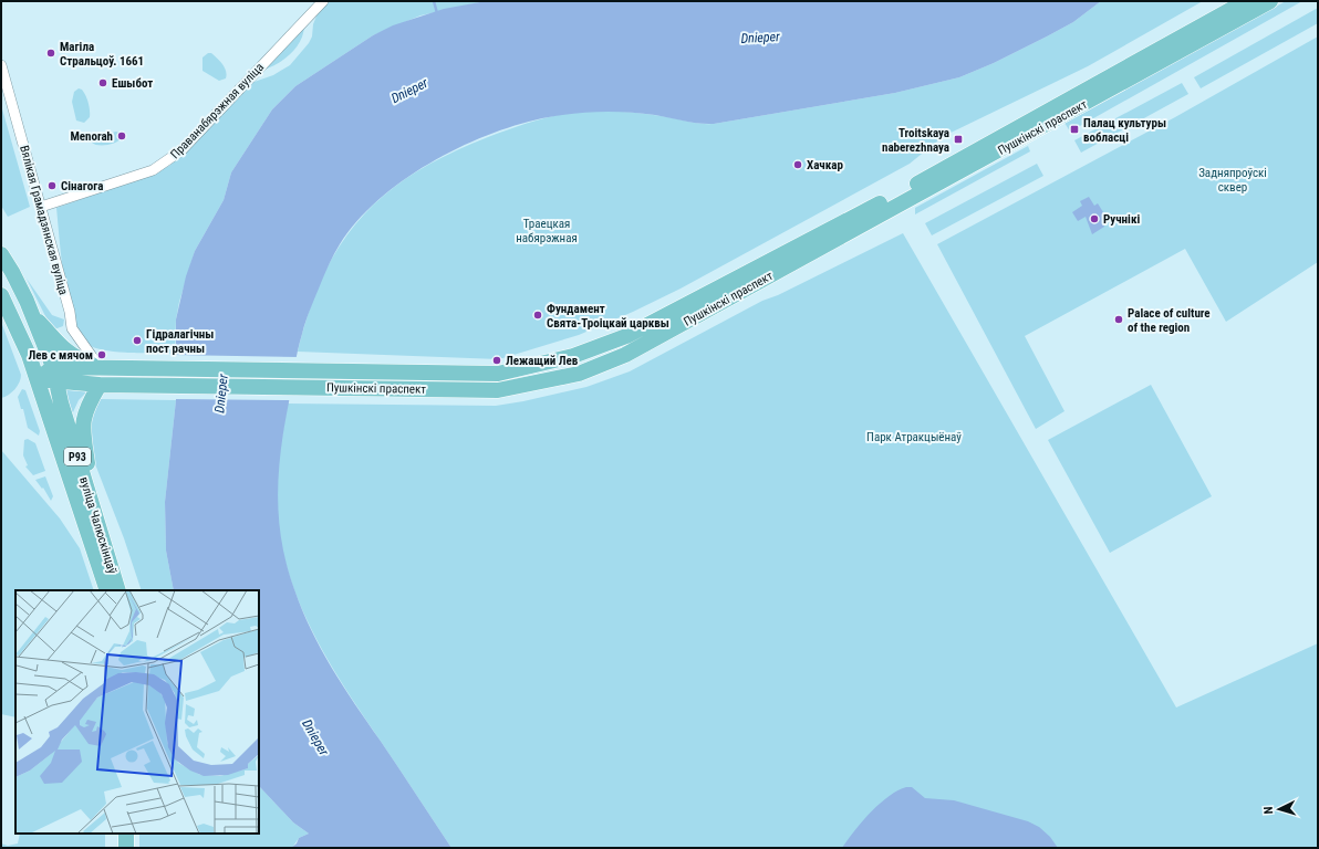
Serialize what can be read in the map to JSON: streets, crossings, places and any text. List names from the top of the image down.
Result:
{
  "streets": {
    "main road": ["Пушкінскі праспект", "Р93", "вуліца Чалюскінцаў"],
    "street": ["Праванабярэжная вуліца", "Вялікая Грамадзянская вуліца"]
  },
  "crossings": [
    ["Праванабярэжная вуліца", "Вялікая Грамадзянская вуліца"],
    ["Пушкінскі праспект", "Вялікая Грамадзянская вуліца"],
    ["Пушкінскі праспект", "Р93"],
    ["Пушкінскі праспект", "вуліца Чалюскінцаў"],
    ["Р93", "вуліца Чалюскінцаў"]
  ],
  "water": ["Dnieper"],
  "parks": ["Задняпроўскі сквер", "Траецкая набярэжная", "Парк Атракцыёнаў"],
  "places": {
    "other": [
      "Магіла Стральцоў. 1661",
      "Ешыбот",
      "Menorah",
      "Хачкар",
      "Сінагога",
      "Ручнікі",
      "Фундамент Свята-Троіцкай царквы",
      "Palace of culture of the region",
      "Гідралагічны пост рачны",
      "Лев с мячом",
      "Лежащий Лев"
    ],
    "transit": ["Палац культуры вобласці", "Troitskaya naberezhnaya"]
  },
  "north": "left"
}
